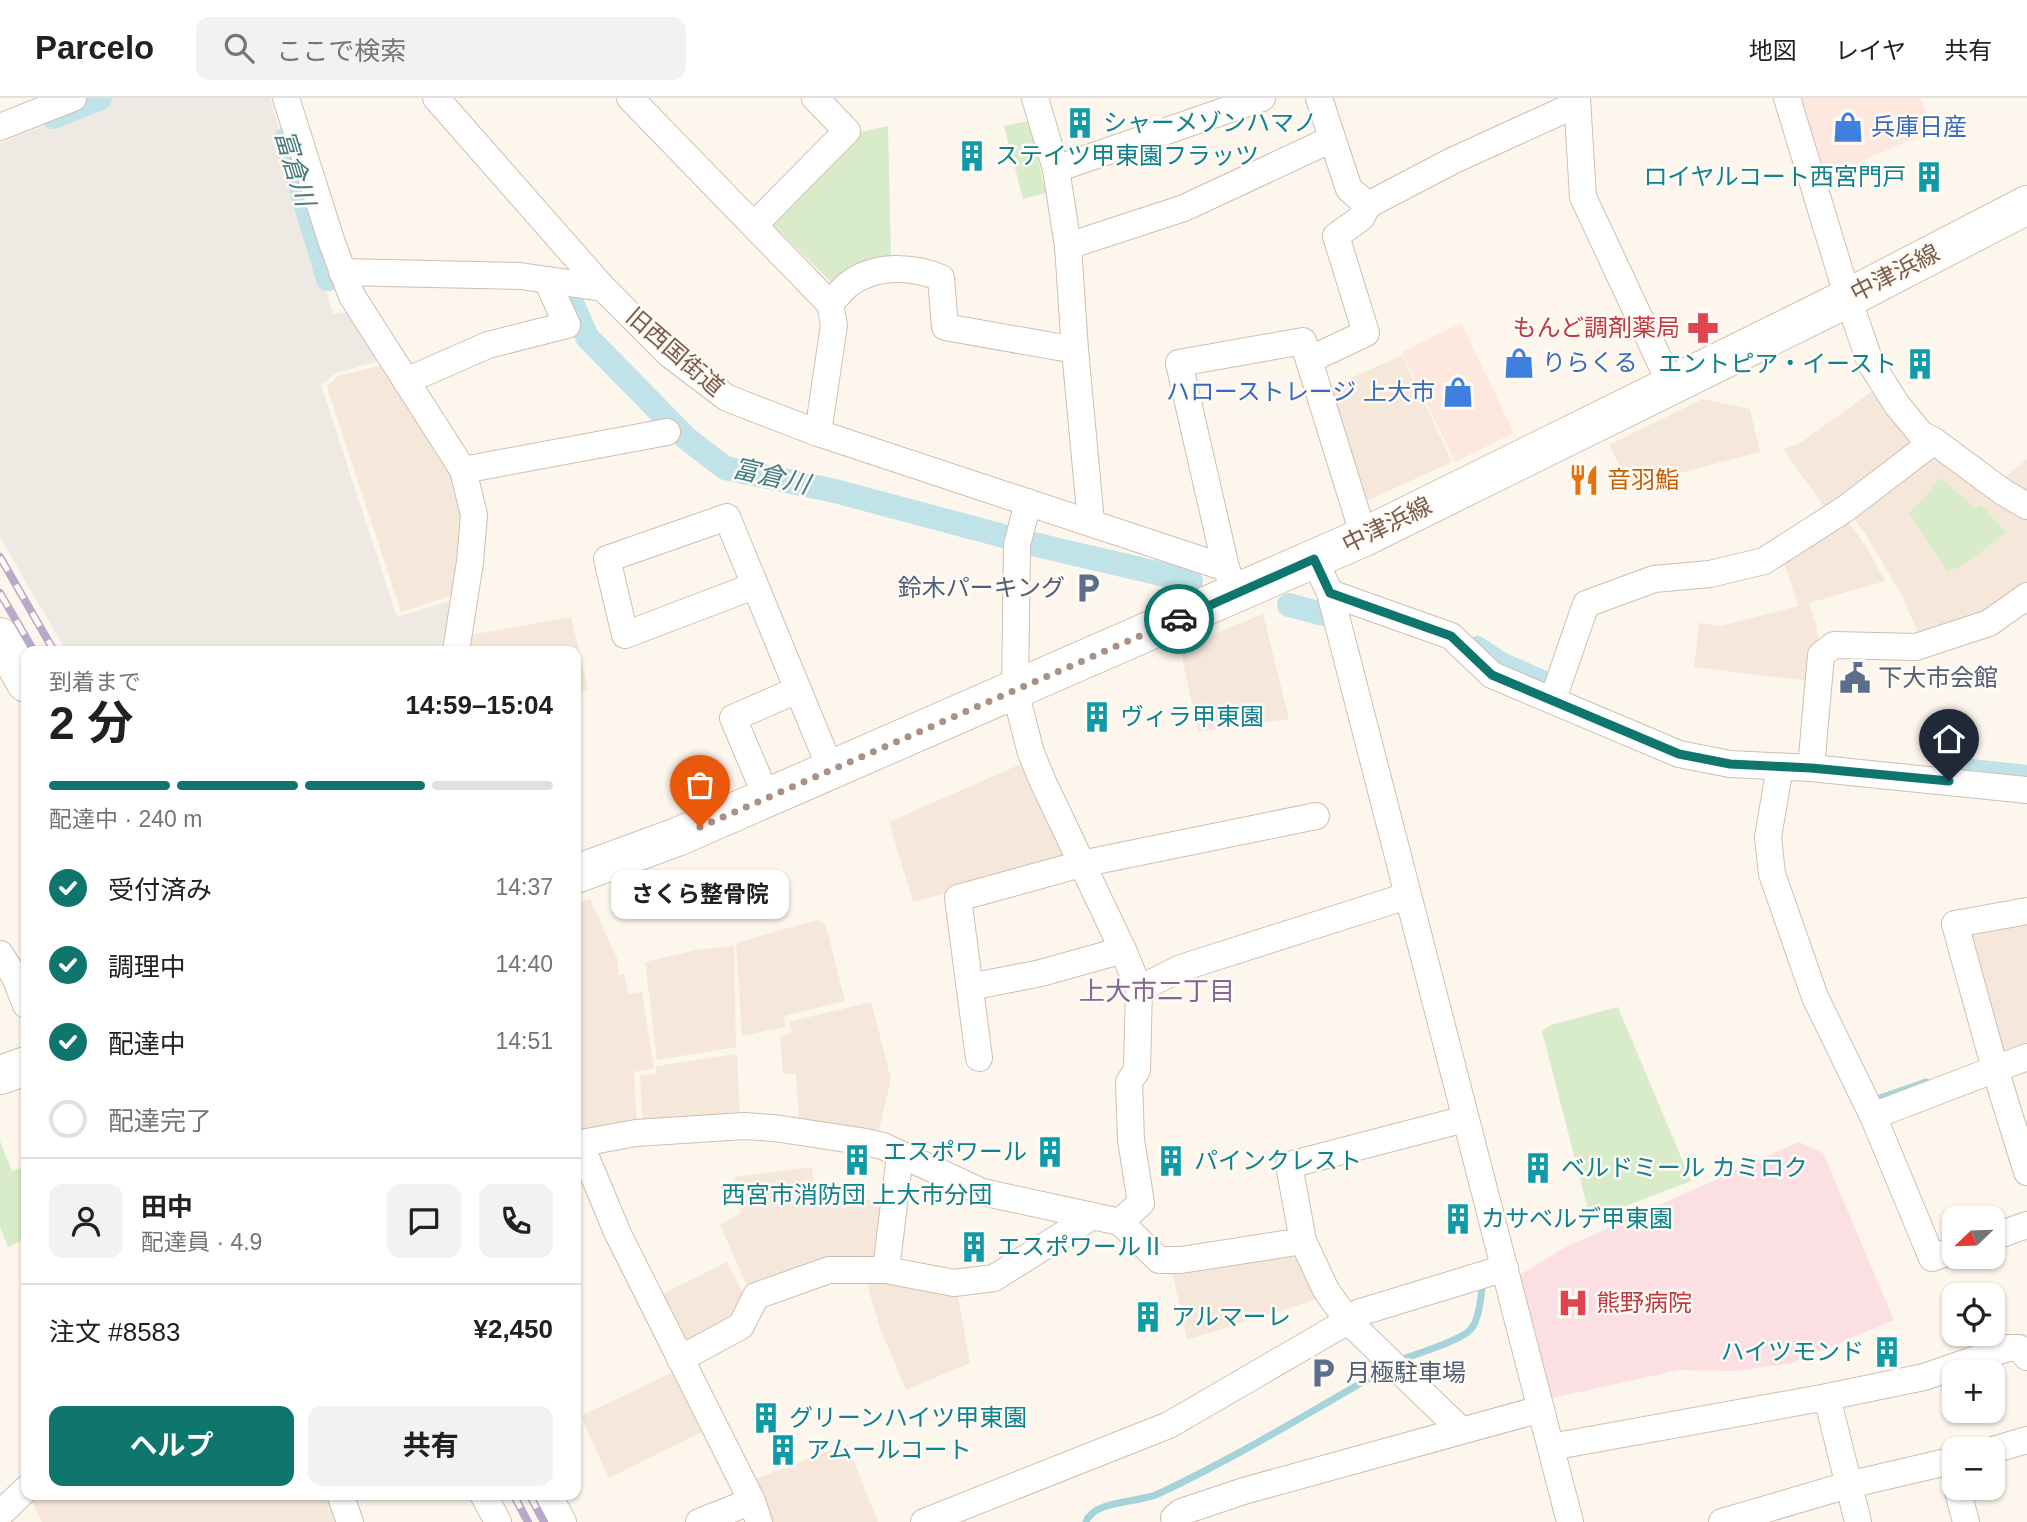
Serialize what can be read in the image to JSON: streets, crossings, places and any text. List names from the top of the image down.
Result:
{
  "streets": {
    "street": ["中津浜線", "旧西国街道"]
  },
  "crossings": [
    ["中津浜線", "旧西国街道"]
  ],
  "districts": ["上大市二丁目"],
  "water": ["富倉川"],
  "places": {
    "building": [
      "シャーメゾンハマノ",
      "ステイツ甲東園フラッツ",
      "ロイヤルコート西宮門戸",
      "エントピア・イースト",
      "ヴィラ甲東園",
      "エスポワール",
      "西宮市消防団 上大市分団",
      "パインクレスト",
      "ベルドミール カミロク",
      "カサベルデ甲東園",
      "エスポワールⅡ",
      "アルマーレ",
      "ハイツモンド",
      "グリーンハイツ甲東園",
      "アムールコート"
    ],
    "shop": ["兵庫日産", "りらくる", "ハローストレージ 上大市"],
    "pharmacy": ["もんど調剤薬局"],
    "restaurant": ["音羽鮨"],
    "parking": ["鈴木パーキング", "月極駐車場"],
    "public building": ["下大市会館"],
    "other": ["さくら整骨院"],
    "hospital": ["熊野病院"]
  },
  "north": "bottom left",
  "page": {
    "header": "Parcelo",
    "search": "ここで検索",
    "nav": ["地図", "レイヤ", "共有"],
    "heading": ["2 分", "到着まで", "14:59–15:04"],
    "panel": [
      "田中",
      "配達員 · 4.9",
      "注文 #8583",
      "¥2,450"
    ],
    "bar": "配達中 · 240 m",
    "list": [
      ["受付済み", "14:37"],
      ["調理中", "14:40"],
      ["配達中", "14:51"],
      "配達完了"
    ],
    "bubble": "さくら整骨院",
    "map_buttons": ["+", "−"],
    "buttons": ["ヘルプ", "共有"]
  }
}
